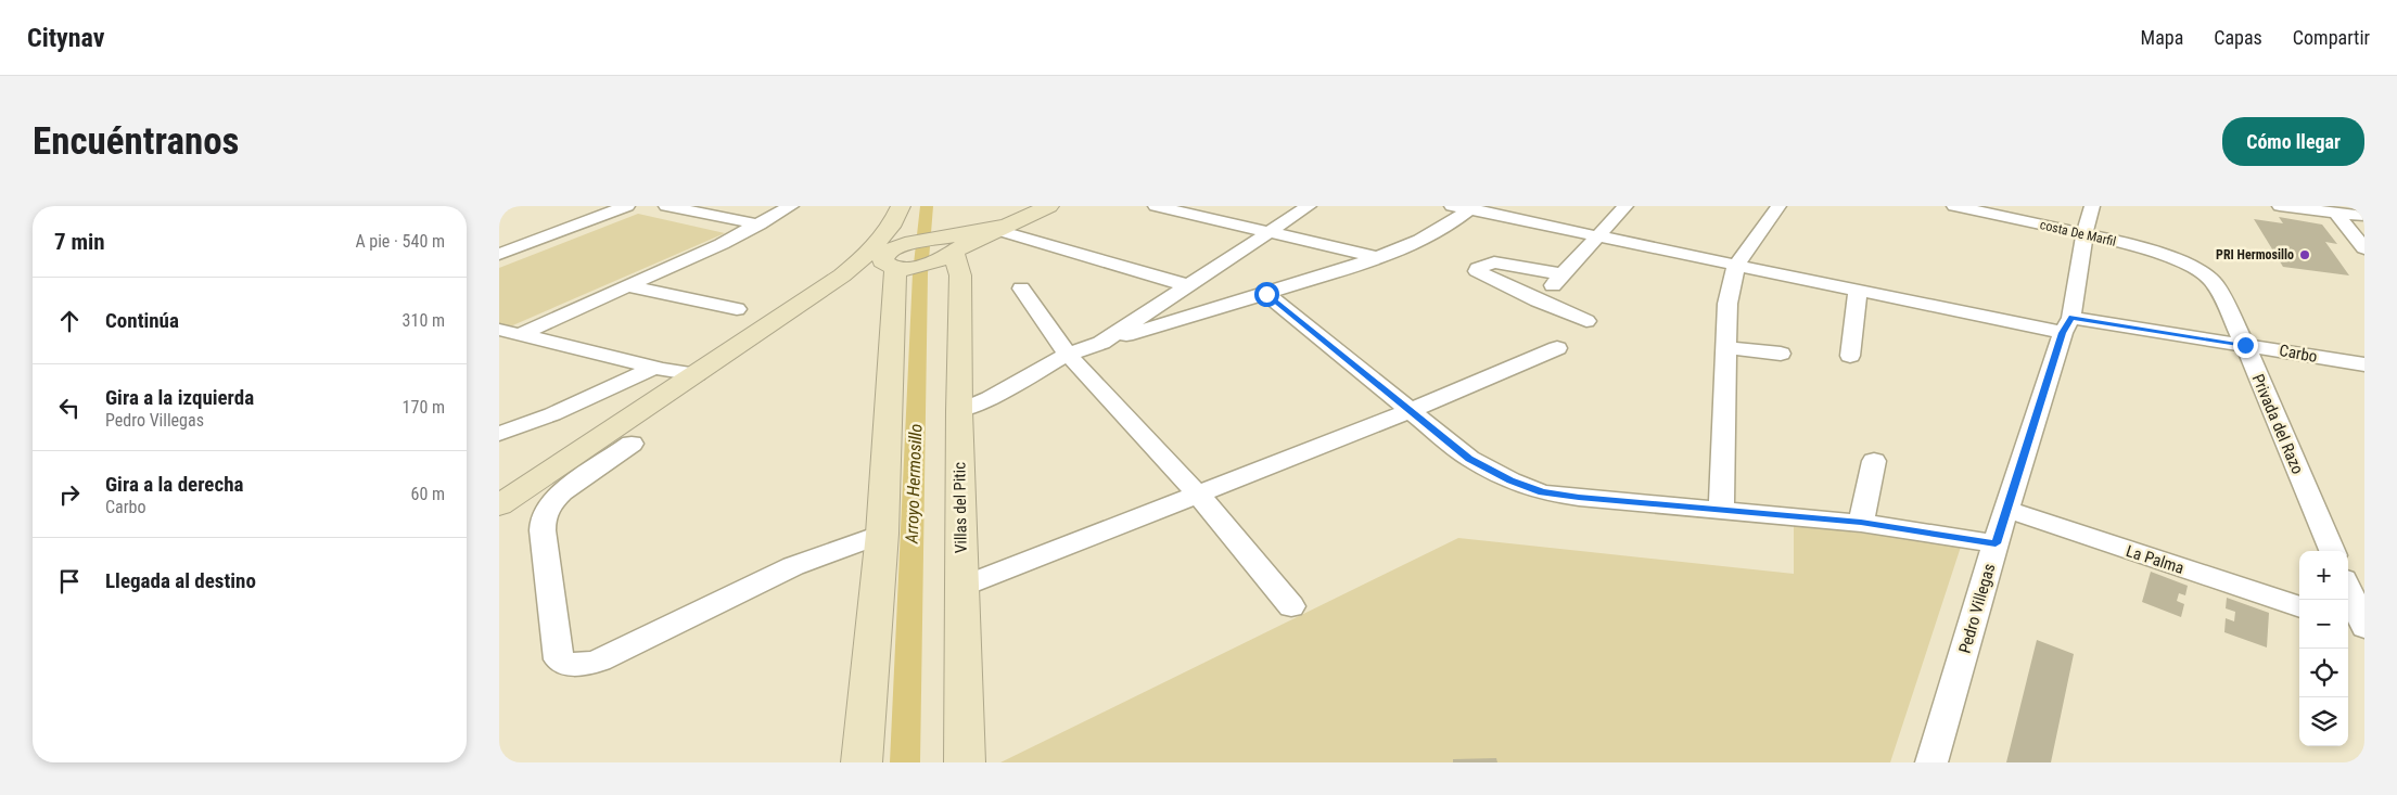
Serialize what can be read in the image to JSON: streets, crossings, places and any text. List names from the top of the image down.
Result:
{
  "streets": {
    "street": [
      "costa De Marfil",
      "Carbo",
      "Privada del Razo",
      "Villas del Pitic",
      "La Palma",
      "Pedro Villegas"
    ]
  },
  "crossings": [
    ["costa De Marfil", "Privada del Razo"],
    ["costa De Marfil", "Pedro Villegas"],
    ["Carbo", "Privada del Razo"],
    ["Carbo", "Pedro Villegas"],
    ["La Palma", "Pedro Villegas"]
  ],
  "water": ["Arroyo Hermosillo"],
  "places": ["PRI Hermosillo"],
  "page": {
    "header": "Citynav",
    "nav": ["Mapa", "Capas", "Compartir"],
    "buttons": "Cómo llegar",
    "title": "Encuéntranos",
    "heading": ["7 min", "A pie · 540 m"],
    "list": [
      ["Continúa", "310 m"],
      ["Gira a la izquierda", "Pedro Villegas", "170 m"],
      ["Gira a la derecha", "Carbo", "60 m"],
      "Llegada al destino"
    ],
    "map_buttons": ["+", "−"]
  }
}
